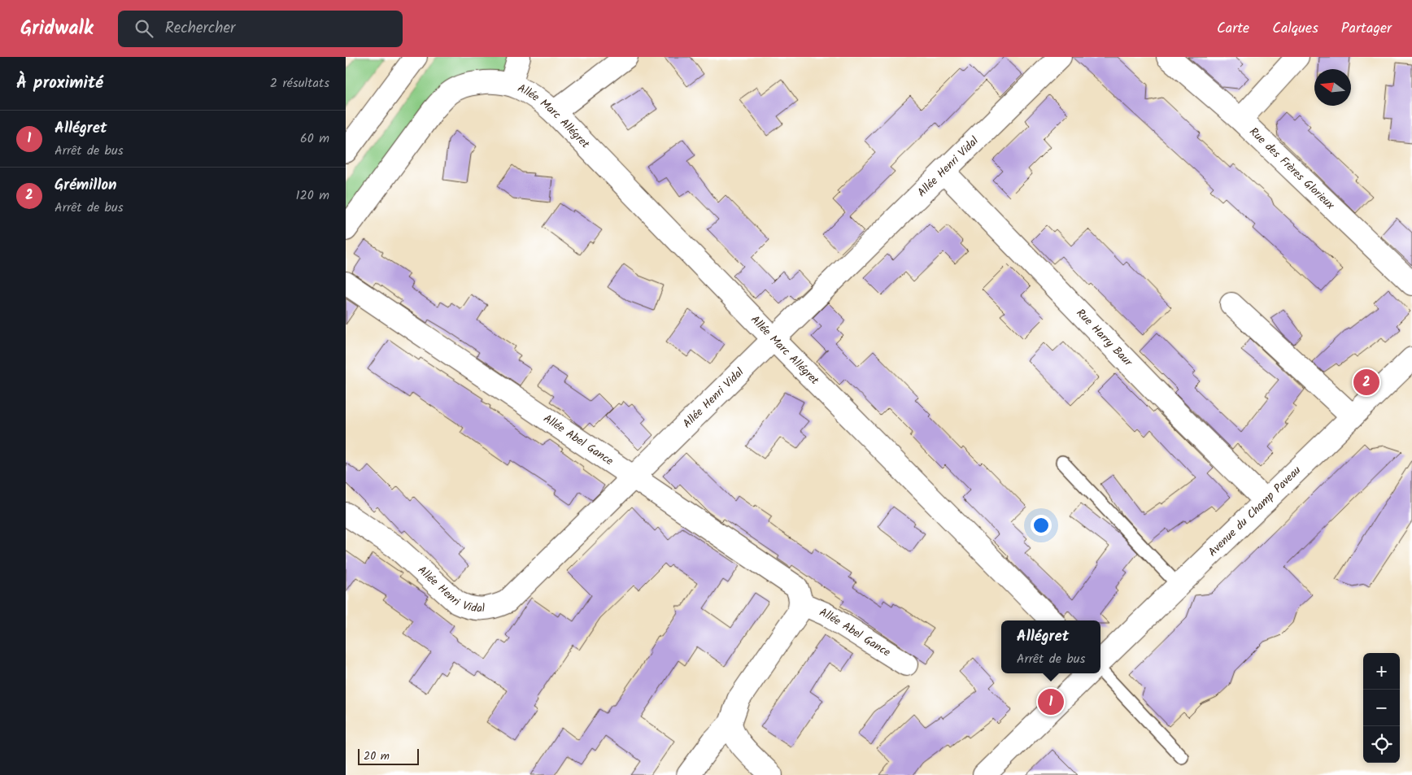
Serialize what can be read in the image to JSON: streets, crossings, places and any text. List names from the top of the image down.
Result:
{
  "streets": {
    "street": [
      "Allée Marc Allégret",
      "Allée Henri Vidal",
      "Rue des Frères Glorieux",
      "Rue Harry Baur",
      "Allée Abel Gance",
      "Avenue du Champ Paveau"
    ]
  },
  "crossings": [
    ["Allée Marc Allégret", "Allée Henri Vidal"],
    ["Allée Henri Vidal", "Rue Harry Baur"],
    ["Allée Henri Vidal", "Allée Abel Gance"],
    ["Rue Harry Baur", "Avenue du Champ Paveau"]
  ],
  "scale_bar": "20 m",
  "north": "left",
  "page": {
    "header": "Gridwalk",
    "search": "Rechercher",
    "nav": ["Carte", "Calques", "Partager"],
    "heading": ["À proximité", "2 résultats"],
    "list": [
      {
        "mark": "1",
        "name": "Allégret",
        "note": "Arrêt de bus",
        "value": "60 m"
      },
      {
        "mark": "2",
        "name": "Grémillon",
        "note": "Arrêt de bus",
        "value": "120 m"
      }
    ],
    "pins": ["2", "1"],
    "popup": ["Allégret", "Arrêt de bus"],
    "map_buttons": ["+", "−"],
    "scale": "20 m"
  }
}
